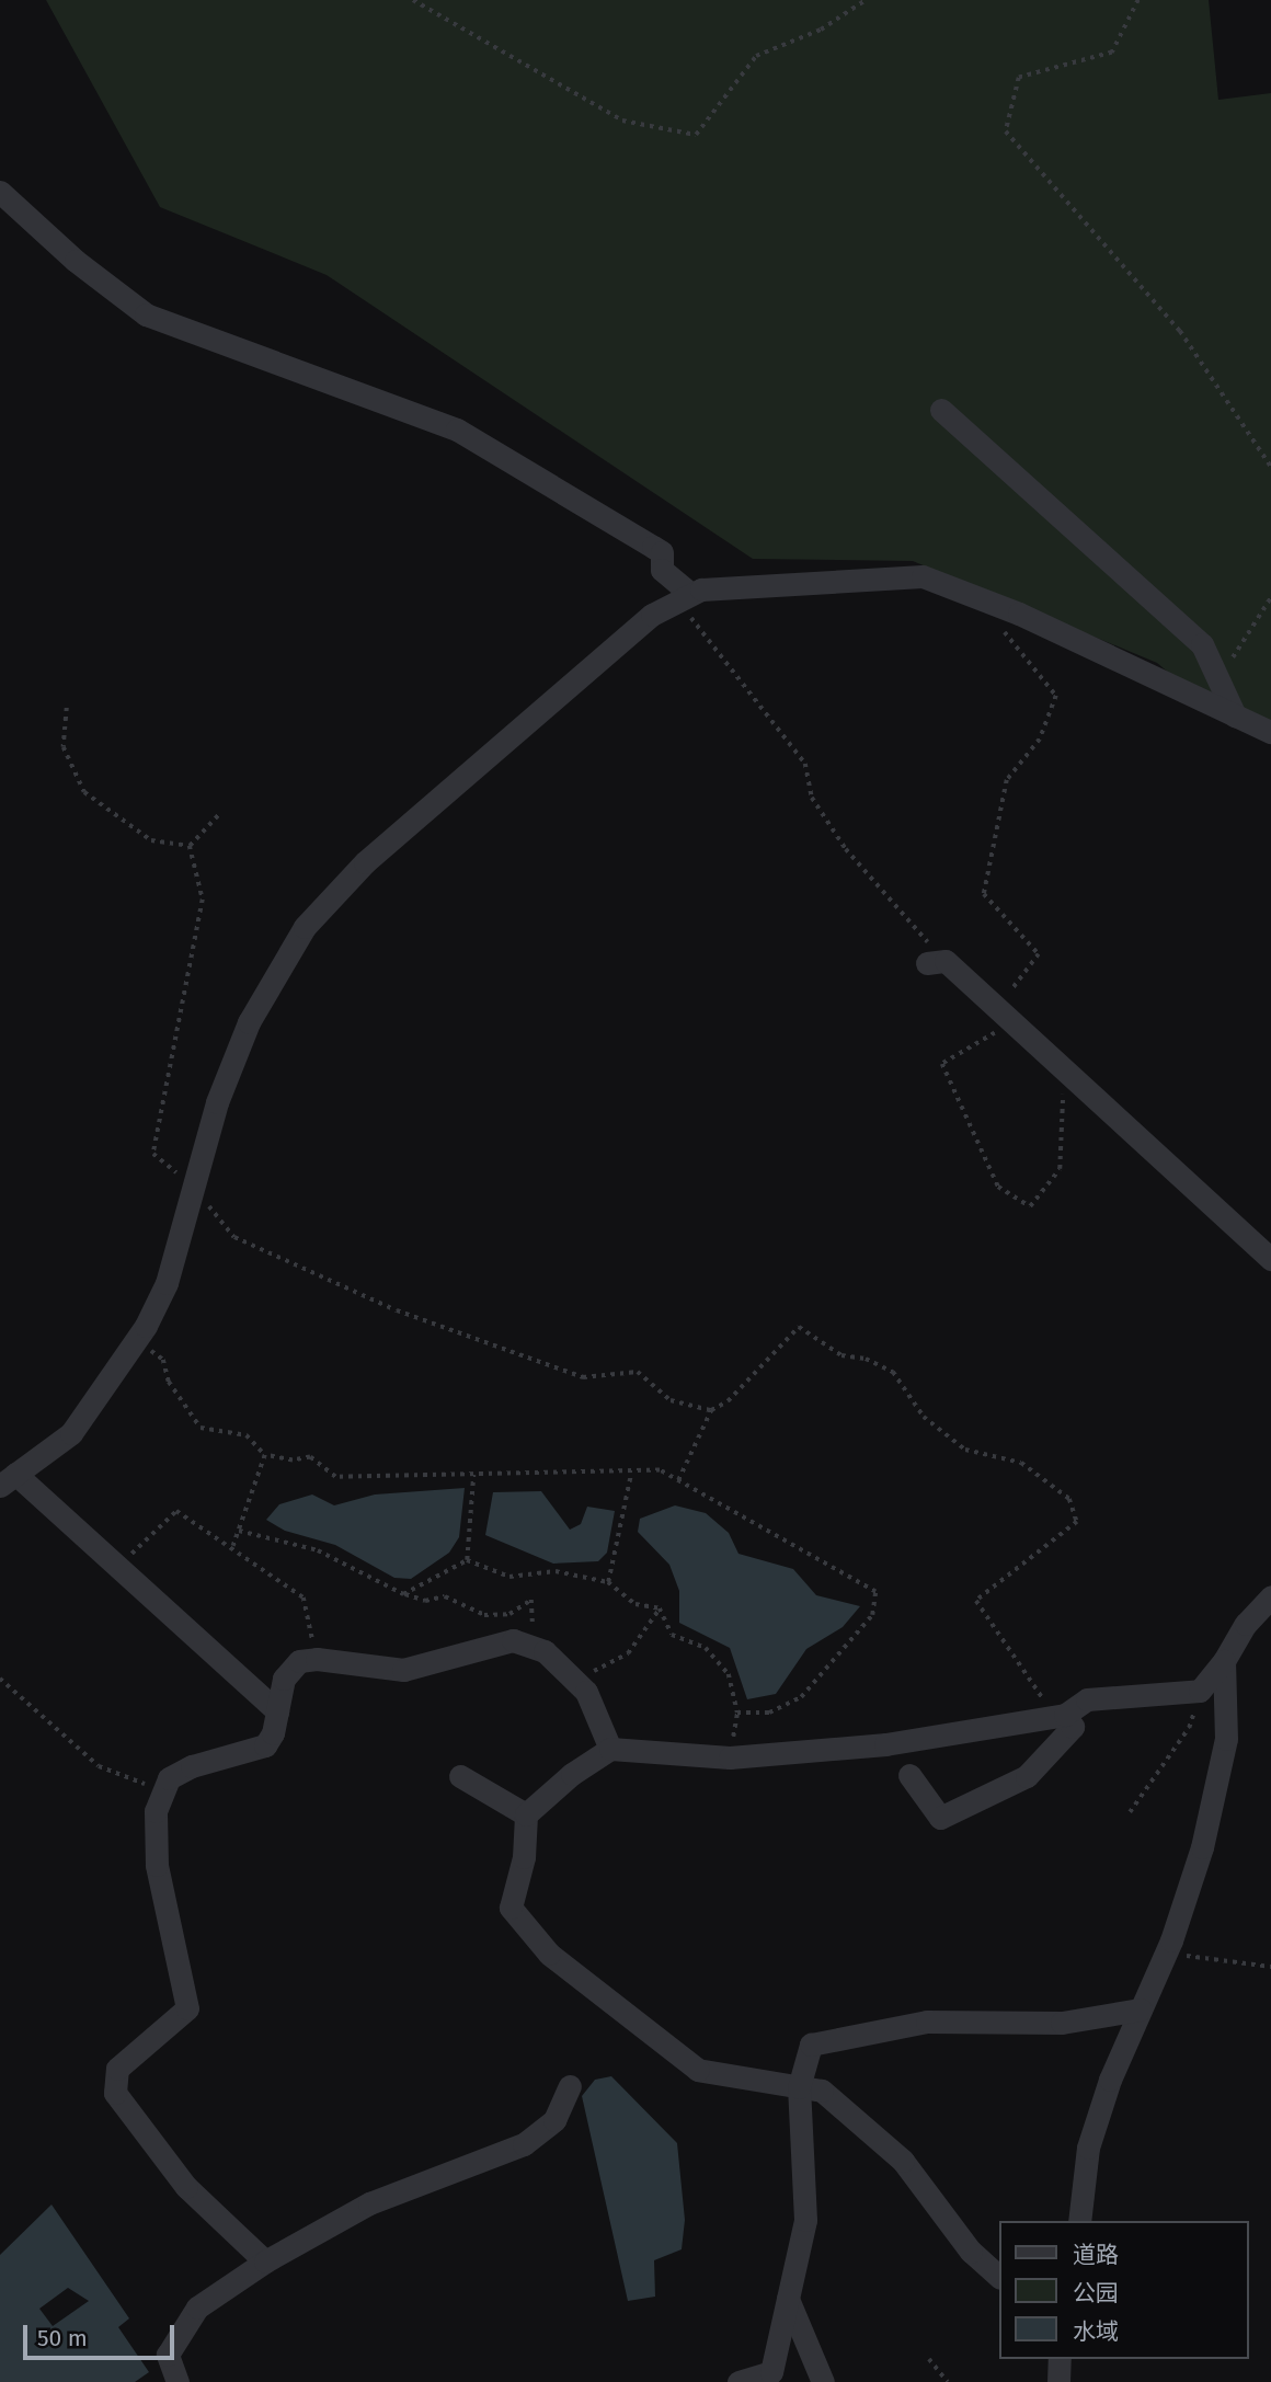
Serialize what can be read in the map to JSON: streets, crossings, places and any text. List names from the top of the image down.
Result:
{
  "legend": ["道路", "公园", "水域"],
  "scale_bar": "50 m"
}
